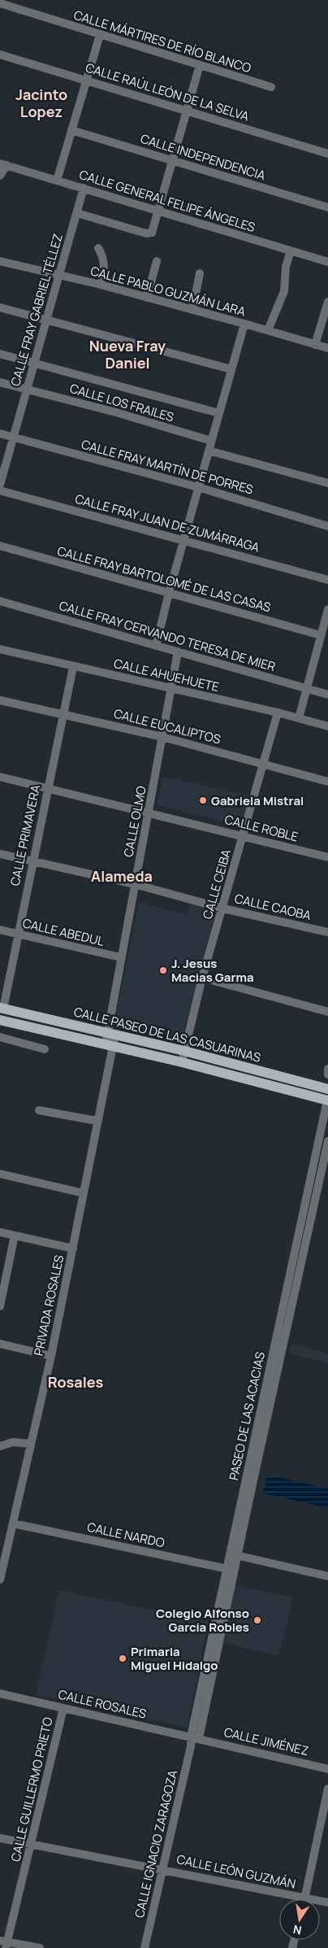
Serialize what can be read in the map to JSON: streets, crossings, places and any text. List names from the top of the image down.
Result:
{
  "streets": {
    "main road": ["CALLE PASEO DE LAS CASUARINAS"],
    "street": [
      "CALLE MÁRTIRES DE RÍO BLANCO",
      "CALLE RAÚL LEÓN DE LA SELVA",
      "CALLE INDEPENDENCIA",
      "CALLE GENERAL FELIPE ÁNGELES",
      "CALLE PABLO GUZMÁN LARA",
      "CALLE FRAY GABRIEL TÉLLEZ",
      "CALLE LOS FRAILES",
      "CALLE FRAY MARTÍN DE PORRES",
      "CALLE FRAY JUAN DE ZUMÁRRAGA",
      "CALLE FRAY BARTOLOMÉ DE LAS CASAS",
      "CALLE FRAY CERVANDO TERESA DE MIER",
      "CALLE AHUEHUETE",
      "CALLE EUCALIPTOS",
      "CALLE OLMO",
      "CALLE ROBLE",
      "CALLE PRIMAVERA",
      "CALLE CEIBA",
      "CALLE CAOBA",
      "CALLE ABEDUL",
      "PRIVADA ROSALES",
      "PASEO DE LAS ACACIAS",
      "CALLE NARDO",
      "CALLE ROSALES",
      "CALLE JIMÉNEZ",
      "CALLE GUILLERMO PRIETO",
      "CALLE IGNACIO ZARAGOZA",
      "CALLE LEÓN GUZMÁN"
    ]
  },
  "crossings": [
    ["CALLE GENERAL FELIPE ÁNGELES", "CALLE FRAY GABRIEL TÉLLEZ"],
    ["CALLE PABLO GUZMÁN LARA", "CALLE FRAY GABRIEL TÉLLEZ"],
    ["CALLE FRAY GABRIEL TÉLLEZ", "CALLE LOS FRAILES"],
    ["CALLE FRAY GABRIEL TÉLLEZ", "CALLE FRAY MARTÍN DE PORRES"],
    ["CALLE FRAY CERVANDO TERESA DE MIER", "CALLE OLMO"],
    ["CALLE AHUEHUETE", "CALLE OLMO"],
    ["CALLE AHUEHUETE", "CALLE PRIMAVERA"],
    ["CALLE AHUEHUETE", "CALLE CEIBA"],
    ["CALLE EUCALIPTOS", "CALLE OLMO"],
    ["CALLE EUCALIPTOS", "CALLE PRIMAVERA"],
    ["CALLE EUCALIPTOS", "CALLE CEIBA"],
    ["CALLE OLMO", "CALLE ROBLE"],
    ["CALLE OLMO", "CALLE CAOBA"],
    ["CALLE OLMO", "CALLE ABEDUL"],
    ["CALLE OLMO", "CALLE PASEO DE LAS CASUARINAS"],
    ["CALLE OLMO", "PRIVADA ROSALES"],
    ["CALLE ROBLE", "CALLE PRIMAVERA"],
    ["CALLE ROBLE", "CALLE CEIBA"],
    ["CALLE PRIMAVERA", "CALLE CAOBA"],
    ["CALLE PRIMAVERA", "CALLE ABEDUL"],
    ["CALLE PRIMAVERA", "CALLE PASEO DE LAS CASUARINAS"],
    ["CALLE CEIBA", "CALLE CAOBA"],
    ["CALLE CEIBA", "CALLE PASEO DE LAS CASUARINAS"],
    ["CALLE PASEO DE LAS CASUARINAS", "PRIVADA ROSALES"],
    ["CALLE PASEO DE LAS CASUARINAS", "PASEO DE LAS ACACIAS"],
    ["PRIVADA ROSALES", "CALLE NARDO"],
    ["PASEO DE LAS ACACIAS", "CALLE NARDO"],
    ["PASEO DE LAS ACACIAS", "CALLE ROSALES"],
    ["PASEO DE LAS ACACIAS", "CALLE JIMÉNEZ"],
    ["PASEO DE LAS ACACIAS", "CALLE IGNACIO ZARAGOZA"],
    ["CALLE ROSALES", "CALLE JIMÉNEZ"],
    ["CALLE ROSALES", "CALLE GUILLERMO PRIETO"],
    ["CALLE ROSALES", "CALLE IGNACIO ZARAGOZA"],
    ["CALLE JIMÉNEZ", "CALLE IGNACIO ZARAGOZA"],
    ["CALLE GUILLERMO PRIETO", "CALLE LEÓN GUZMÁN"],
    ["CALLE IGNACIO ZARAGOZA", "CALLE LEÓN GUZMÁN"]
  ],
  "districts": [
    "Jacinto Lopez",
    "Nueva Fray Daniel",
    "Alameda",
    "Rosales"
  ],
  "places": [
    "Gabriela Mistral",
    "J. Jesus Macias Garma",
    "Colegio Alfonso Garcia Robles",
    "Primaria Miguel Hidalgo"
  ],
  "north": "bottom"
}
